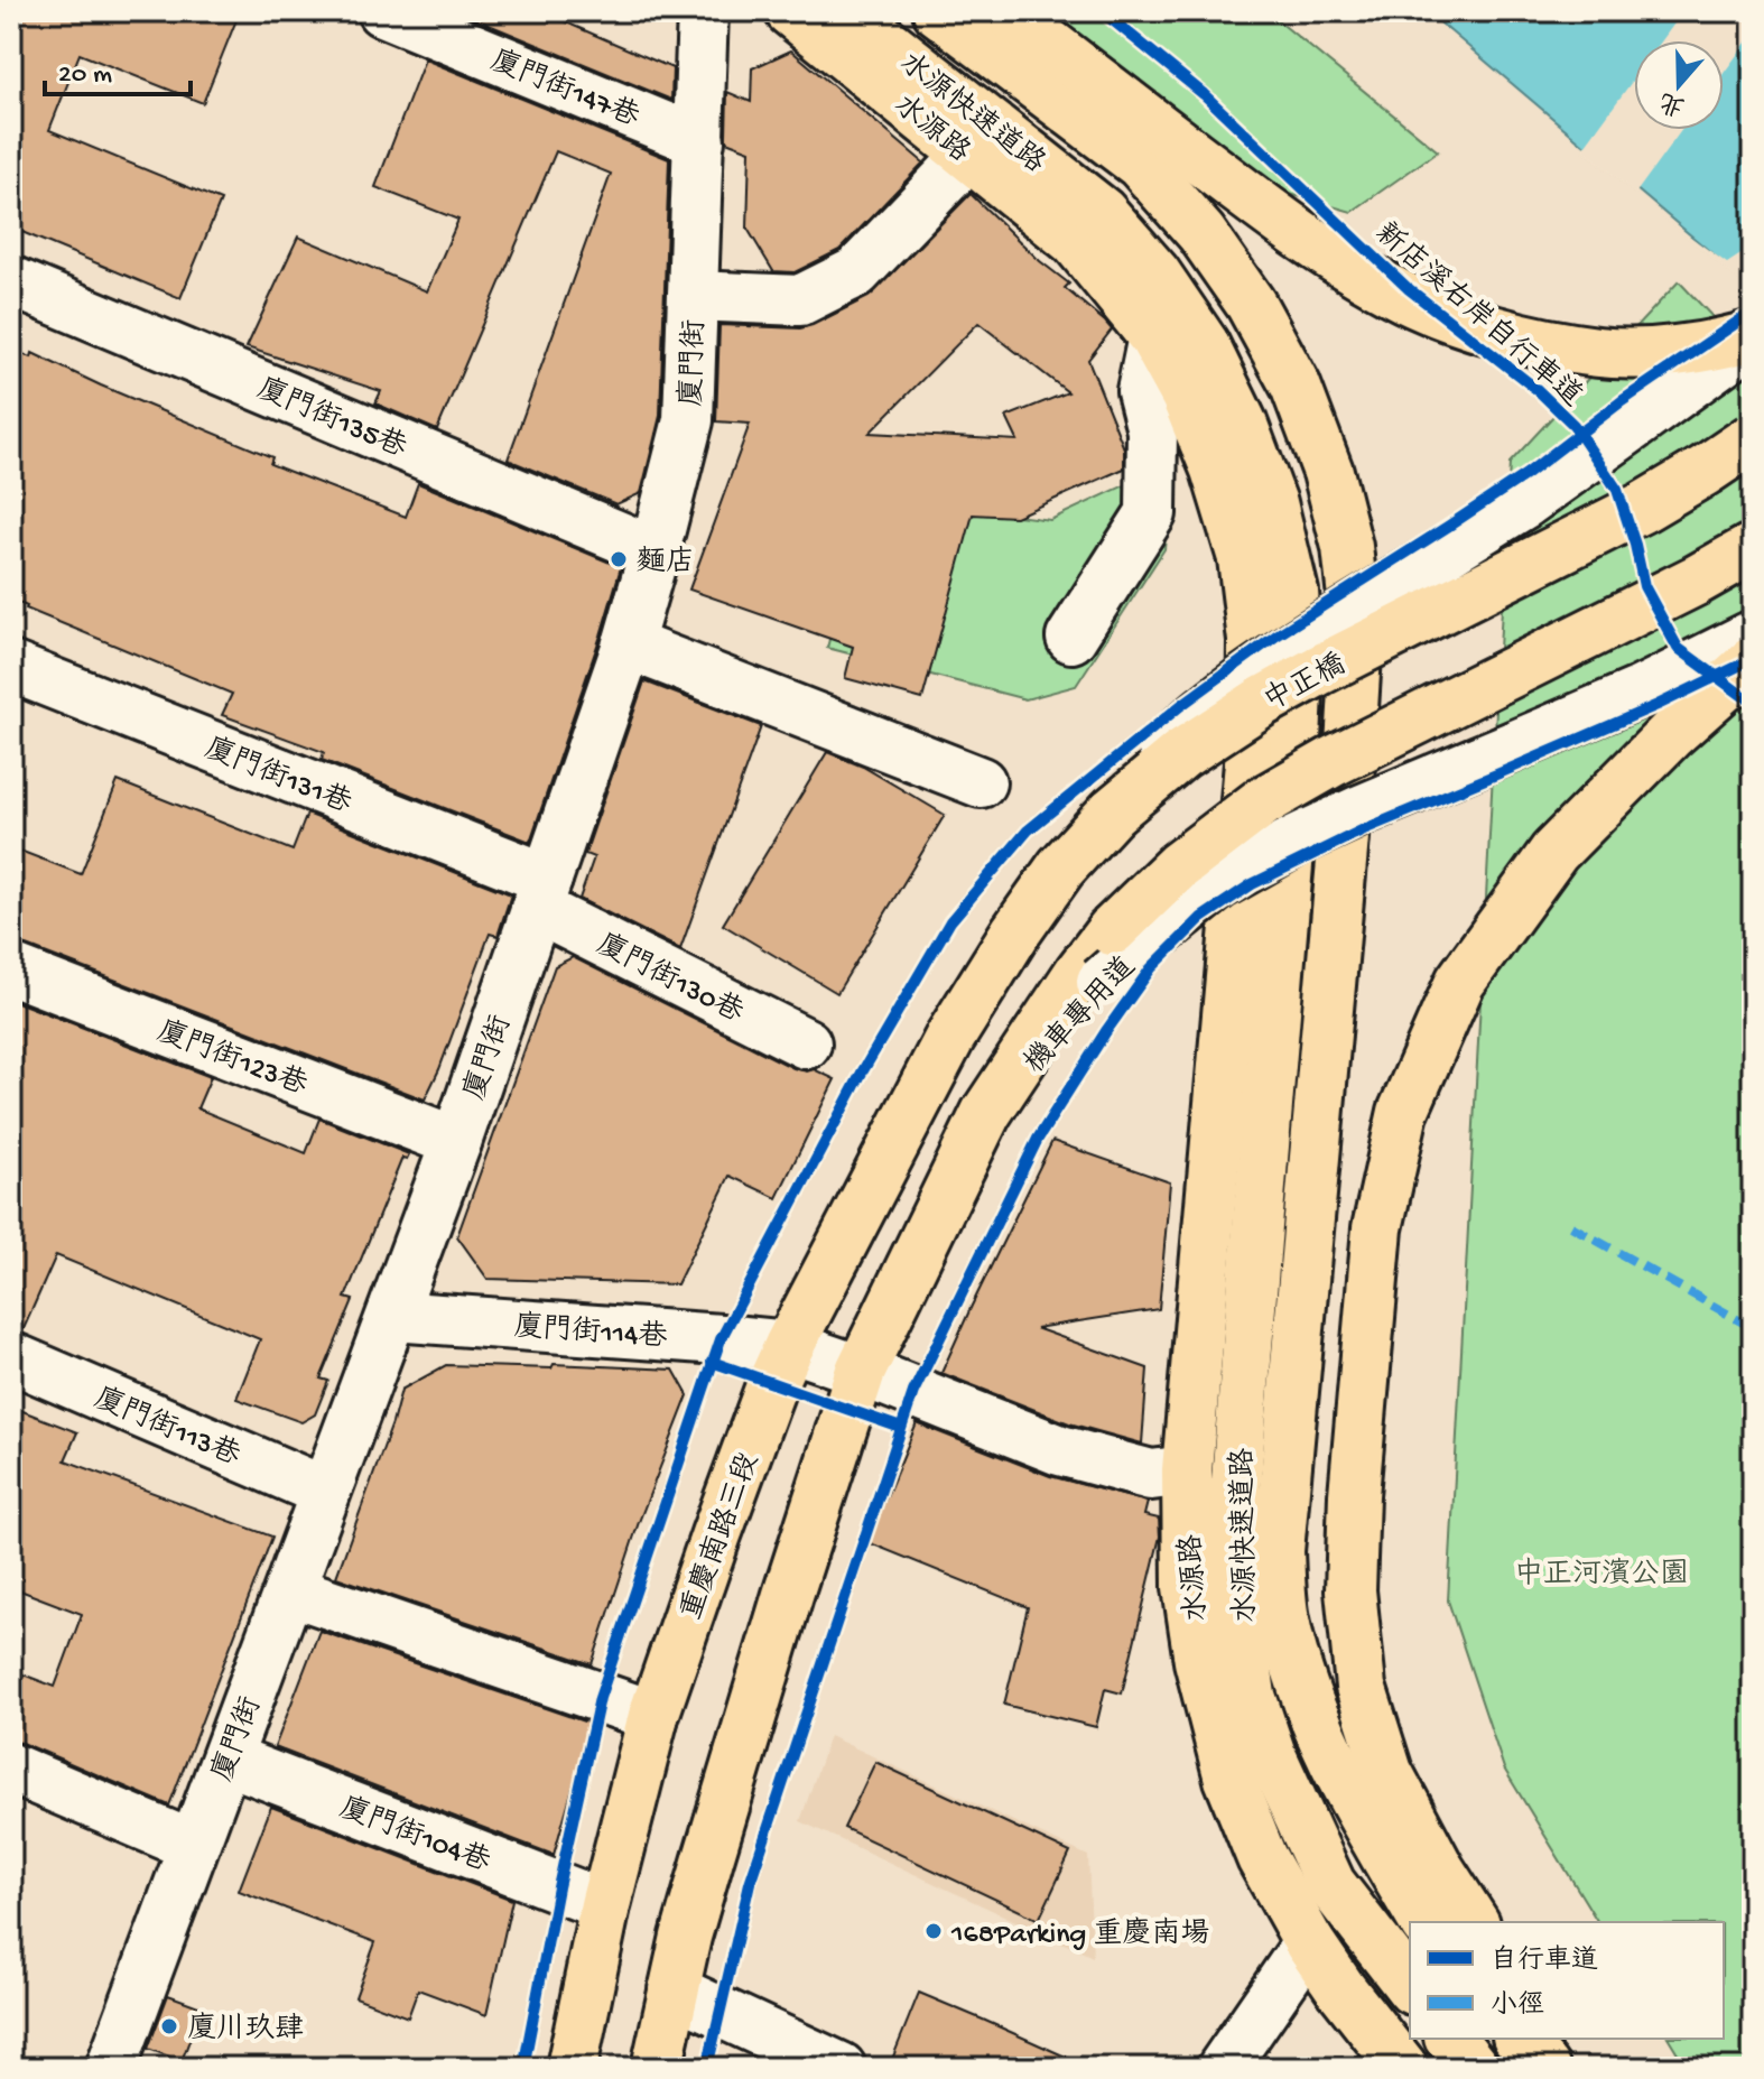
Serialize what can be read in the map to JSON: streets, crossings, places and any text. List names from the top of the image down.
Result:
{
  "streets": {
    "main road": [
      "水源快速道路",
      "水源路",
      "中正橋",
      "重慶南路三段"
    ],
    "street": [
      "廈門街147巷",
      "廈門街",
      "廈門街135巷",
      "廈門街131巷",
      "廈門街130巷",
      "機車專用道",
      "廈門街123巷",
      "廈門街114巷",
      "廈門街113巷",
      "廈門街104巷"
    ],
    "cycle path": ["新店溪右岸自行車道"]
  },
  "crossings": [
    ["廈門街147巷", "廈門街"],
    ["水源快速道路", "水源路"],
    ["水源路", "廈門街114巷"],
    ["廈門街", "廈門街135巷"],
    ["廈門街", "廈門街131巷"],
    ["廈門街", "廈門街130巷"],
    ["廈門街", "廈門街123巷"],
    ["廈門街", "廈門街114巷"],
    ["廈門街", "廈門街113巷"],
    ["廈門街", "廈門街104巷"],
    ["中正橋", "重慶南路三段"],
    ["廈門街131巷", "廈門街130巷"],
    ["廈門街114巷", "重慶南路三段"],
    ["重慶南路三段", "廈門街104巷"]
  ],
  "parks": ["中正河濱公園"],
  "places": ["麵店", "168Parking 重慶南場", "廈川玖肆"],
  "legend": ["自行車道", "小徑"],
  "scale_bar": "20 m",
  "north": "bottom"
}
